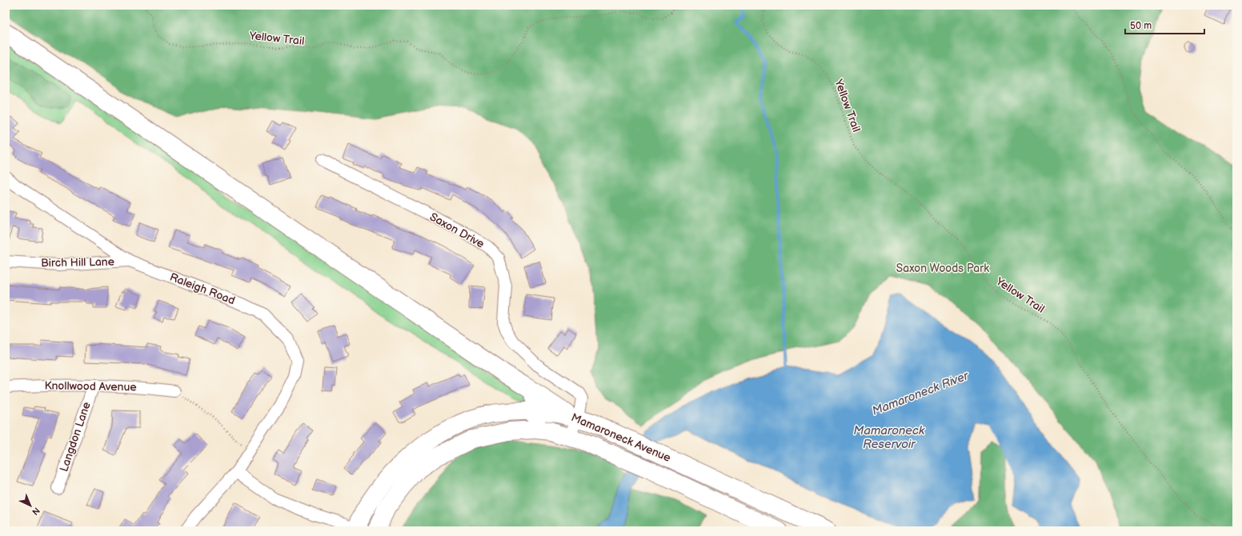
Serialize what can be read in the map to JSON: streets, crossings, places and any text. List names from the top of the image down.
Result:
{
  "streets": {
    "main road": ["Mamaroneck Avenue"],
    "street": [
      "Saxon Drive",
      "Birch Hill Lane",
      "Raleigh Road",
      "Knollwood Avenue",
      "Langdon Lane"
    ],
    "path": ["Yellow Trail"]
  },
  "crossings": [
    ["Saxon Drive", "Mamaroneck Avenue"],
    ["Birch Hill Lane", "Raleigh Road"],
    ["Knollwood Avenue", "Langdon Lane"]
  ],
  "water": ["Mamaroneck River", "Mamaroneck Reservoir"],
  "parks": ["Saxon Woods Park"],
  "scale_bar": "50 m",
  "north": "bottom right"
}
